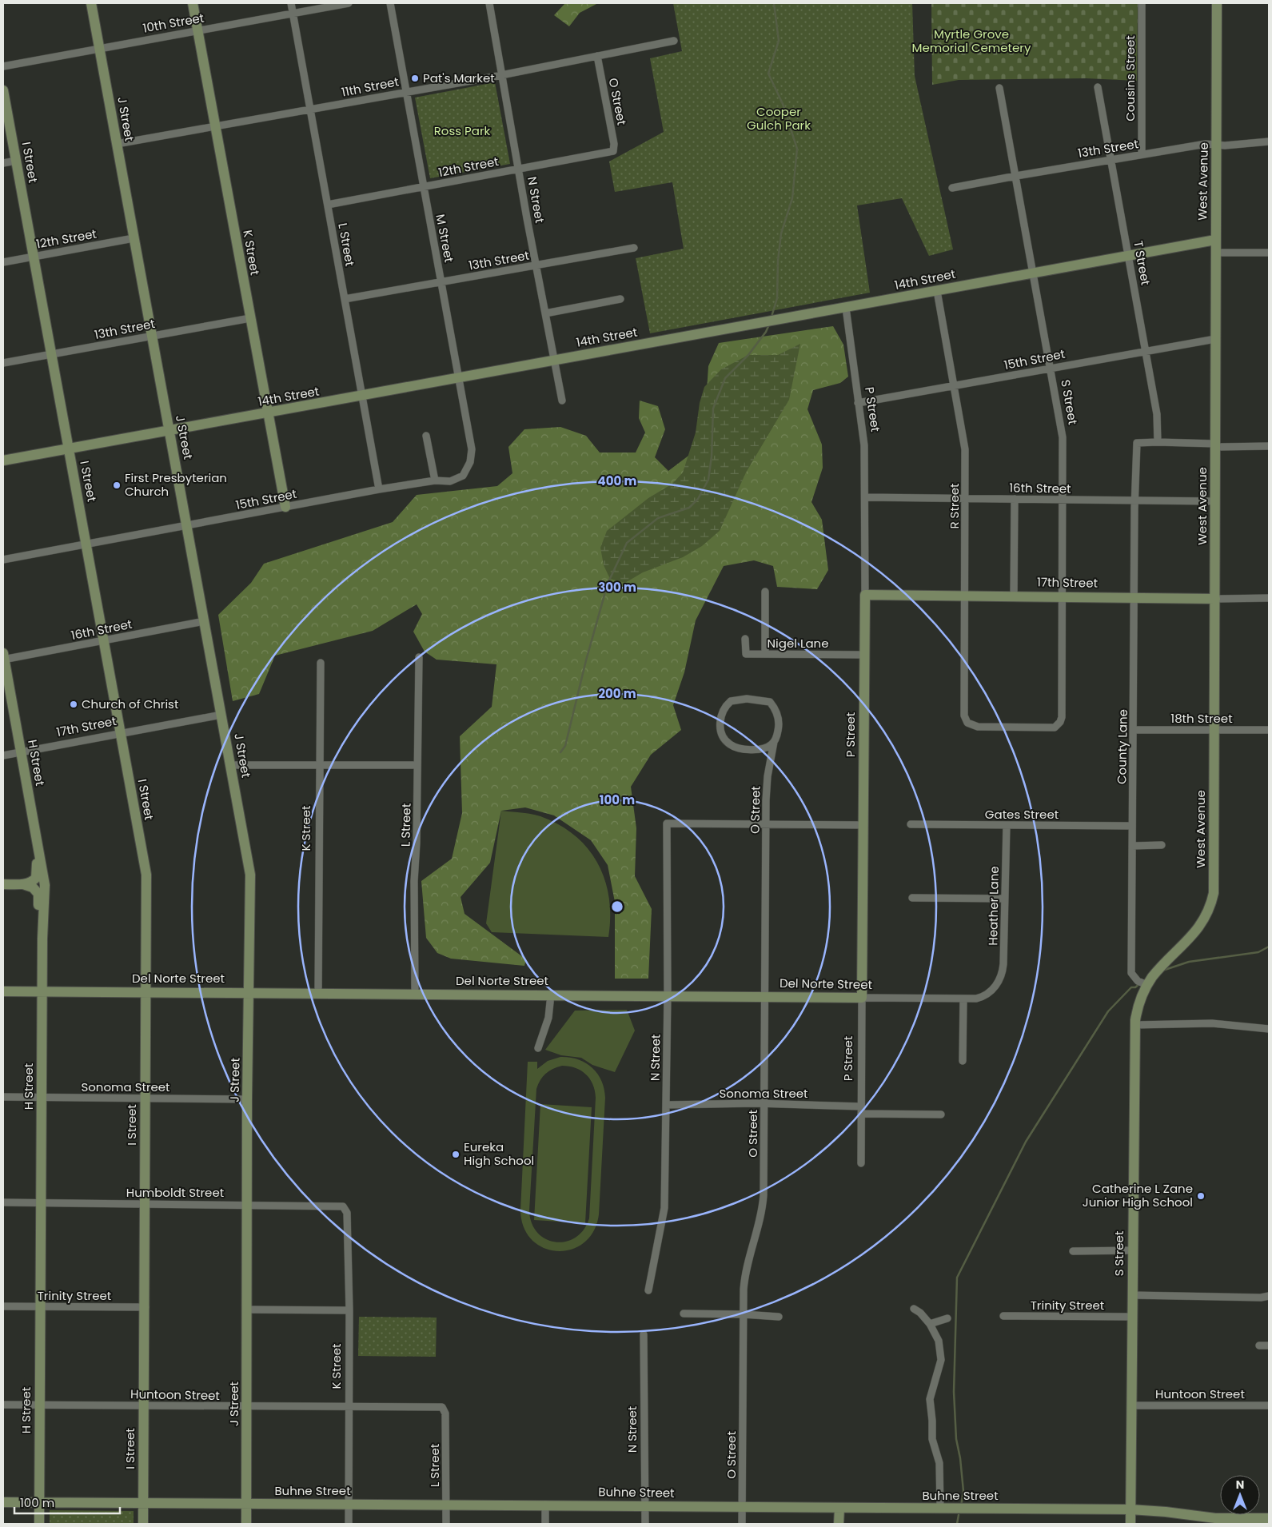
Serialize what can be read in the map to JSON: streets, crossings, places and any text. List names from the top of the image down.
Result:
{
  "streets": {
    "street": [
      "10th Street",
      "Cousins Street",
      "11th Street",
      "O Street",
      "J Street",
      "13th Street",
      "I Street",
      "12th Street",
      "West Avenue",
      "N Street",
      "M Street",
      "L Street",
      "K Street",
      "T Street",
      "14th Street",
      "15th Street",
      "S Street",
      "P Street",
      "16th Street",
      "R Street",
      "17th Street",
      "Nigel Lane",
      "18th Street",
      "County Lane",
      "H Street",
      "Gates Street",
      "Heather Lane",
      "Del Norte Street",
      "Sonoma Street",
      "Humboldt Street",
      "Trinity Street",
      "Huntoon Street",
      "Buhne Street"
    ]
  },
  "crossings": [
    ["10th Street", "J Street"],
    ["10th Street", "L Street"],
    ["10th Street", "K Street"],
    ["Cousins Street", "13th Street"],
    ["11th Street", "O Street"],
    ["11th Street", "J Street"],
    ["11th Street", "N Street"],
    ["11th Street", "M Street"],
    ["11th Street", "L Street"],
    ["11th Street", "K Street"],
    ["O Street", "12th Street"],
    ["O Street", "N Street"],
    ["O Street", "Del Norte Street"],
    ["O Street", "Sonoma Street"],
    ["O Street", "Buhne Street"],
    ["J Street", "13th Street"],
    ["J Street", "12th Street"],
    ["J Street", "14th Street"],
    ["J Street", "15th Street"],
    ["J Street", "16th Street"],
    ["J Street", "17th Street"],
    ["J Street", "Del Norte Street"],
    ["J Street", "Sonoma Street"],
    ["J Street", "Humboldt Street"],
    ["J Street", "Huntoon Street"],
    ["J Street", "Buhne Street"],
    ["13th Street", "I Street"],
    ["13th Street", "West Avenue"],
    ["13th Street", "N Street"],
    ["13th Street", "M Street"],
    ["13th Street", "L Street"],
    ["13th Street", "K Street"],
    ["13th Street", "T Street"],
    ["13th Street", "S Street"],
    ["I Street", "12th Street"],
    ["I Street", "14th Street"],
    ["I Street", "15th Street"],
    ["I Street", "16th Street"],
    ["I Street", "17th Street"],
    ["I Street", "Del Norte Street"],
    ["I Street", "Sonoma Street"],
    ["I Street", "Humboldt Street"],
    ["I Street", "Trinity Street"],
    ["I Street", "Huntoon Street"],
    ["I Street", "Buhne Street"],
    ["12th Street", "N Street"],
    ["12th Street", "M Street"],
    ["12th Street", "L Street"],
    ["West Avenue", "14th Street"],
    ["West Avenue", "15th Street"],
    ["West Avenue", "S Street"],
    ["West Avenue", "16th Street"],
    ["West Avenue", "17th Street"],
    ["West Avenue", "18th Street"],
    ["West Avenue", "County Lane"],
    ["N Street", "14th Street"],
    ["N Street", "Del Norte Street"],
    ["N Street", "Sonoma Street"],
    ["N Street", "Buhne Street"],
    ["M Street", "14th Street"],
    ["M Street", "15th Street"],
    ["L Street", "14th Street"],
    ["L Street", "15th Street"],
    ["L Street", "Del Norte Street"],
    ["L Street", "Huntoon Street"],
    ["L Street", "Buhne Street"],
    ["K Street", "14th Street"],
    ["K Street", "15th Street"],
    ["K Street", "Del Norte Street"],
    ["K Street", "Humboldt Street"],
    ["K Street", "Huntoon Street"],
    ["K Street", "Buhne Street"],
    ["T Street", "14th Street"],
    ["T Street", "15th Street"],
    ["14th Street", "S Street"],
    ["14th Street", "P Street"],
    ["14th Street", "R Street"],
    ["15th Street", "S Street"],
    ["15th Street", "P Street"],
    ["15th Street", "R Street"],
    ["S Street", "16th Street"],
    ["S Street", "R Street"],
    ["S Street", "17th Street"],
    ["S Street", "County Lane"],
    ["S Street", "Trinity Street"],
    ["S Street", "Huntoon Street"],
    ["S Street", "Buhne Street"],
    ["P Street", "16th Street"],
    ["P Street", "17th Street"],
    ["P Street", "Nigel Lane"],
    ["P Street", "Del Norte Street"],
    ["P Street", "Sonoma Street"],
    ["16th Street", "R Street"],
    ["16th Street", "County Lane"],
    ["16th Street", "H Street"],
    ["R Street", "17th Street"],
    ["17th Street", "County Lane"],
    ["17th Street", "H Street"],
    ["18th Street", "County Lane"],
    ["County Lane", "Gates Street"],
    ["H Street", "Del Norte Street"],
    ["H Street", "Sonoma Street"],
    ["H Street", "Humboldt Street"],
    ["H Street", "Trinity Street"],
    ["H Street", "Huntoon Street"],
    ["H Street", "Buhne Street"],
    ["Gates Street", "Heather Lane"],
    ["Heather Lane", "Del Norte Street"]
  ],
  "parks": ["Myrtle Grove Memorial Cemetery", "Cooper Gulch Park", "Ross Park"],
  "places": [
    "Pat's Market",
    "First Presbyterian Church",
    "Church of Christ",
    "Eureka High School",
    "Catherine L Zane Junior High School"
  ],
  "scale_bar": "100 m",
  "north": "top",
  "rings": [
    "400 m",
    "300 m",
    "200 m",
    "100 m"
  ]
}
